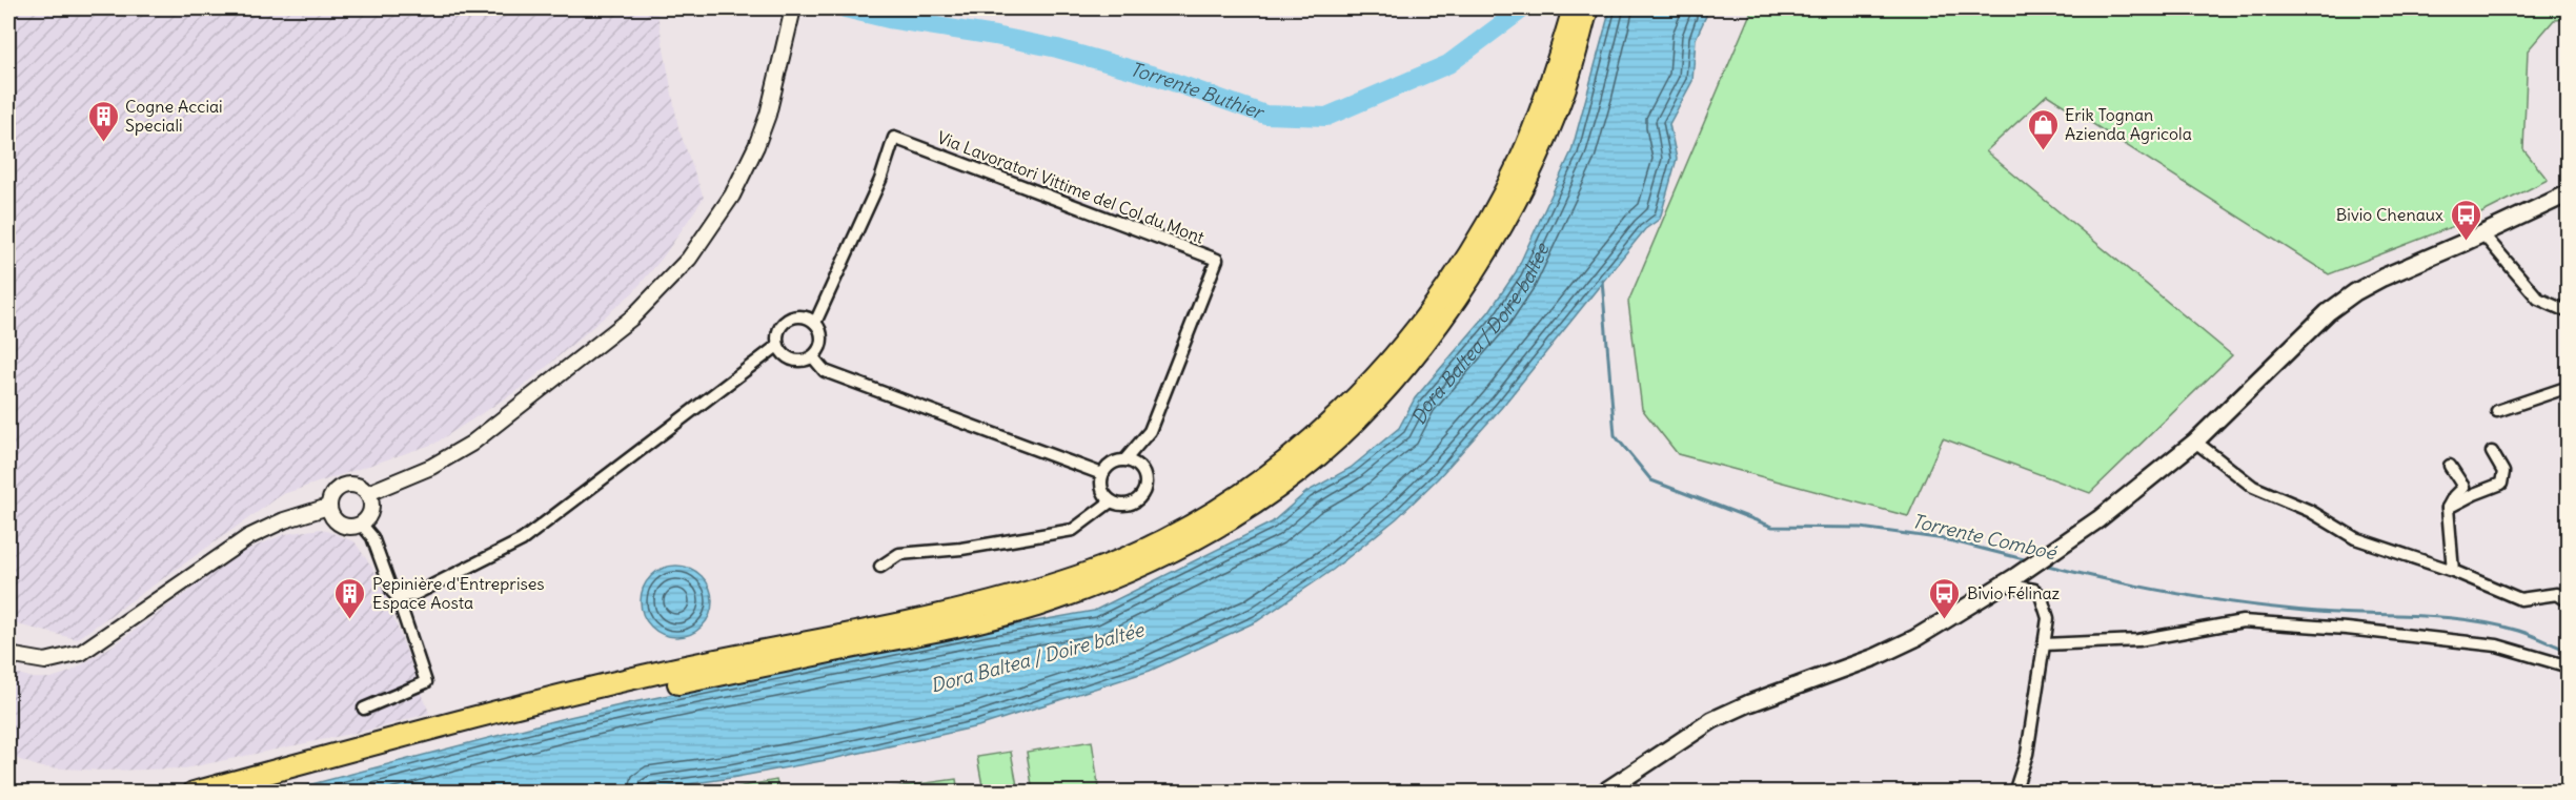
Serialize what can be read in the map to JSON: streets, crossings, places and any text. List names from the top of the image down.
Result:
{
  "streets": {
    "street": ["Via Lavoratori Vittime del Col du Mont"]
  },
  "water": ["Torrente Buthier", "Dora Baltea / Doire baltée", "Torrente Comboé"],
  "places": {
    "building": ["Cogne Acciai Speciali", "Pepinière d'Entreprises Espace Aosta"],
    "shop": ["Erik Tognan Azienda Agricola"],
    "bus stop": ["Bivio Chenaux", "Bivio Félinaz"]
  }
}
